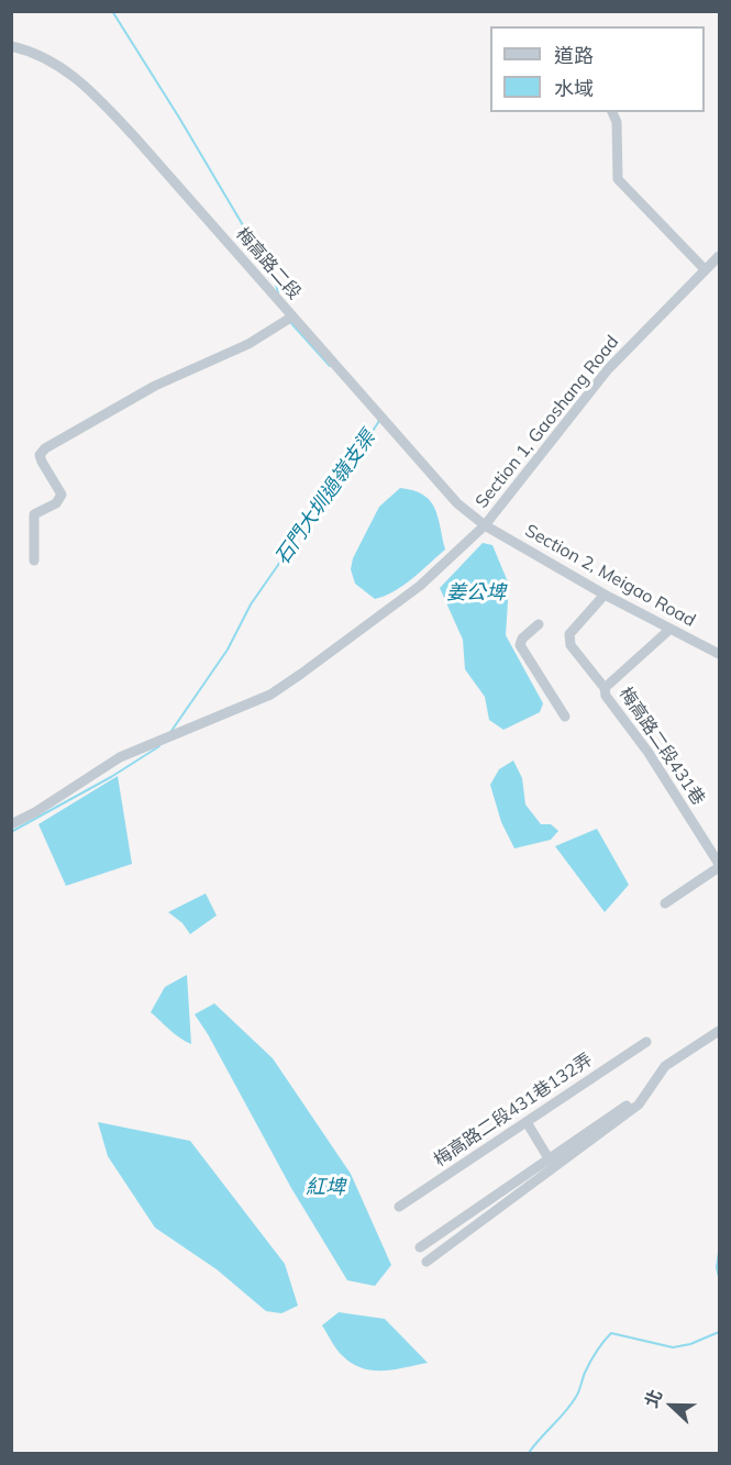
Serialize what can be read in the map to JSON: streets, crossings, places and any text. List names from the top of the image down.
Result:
{
  "streets": {
    "street": [
      "梅高路二段",
      "Section 1, Gaoshang Road",
      "Section 2, Meigao Road",
      "梅高路二段431巷",
      "梅高路二段431巷132弄"
    ]
  },
  "crossings": [
    ["梅高路二段", "Section 1, Gaoshang Road"],
    ["梅高路二段", "Section 2, Meigao Road"],
    ["Section 1, Gaoshang Road", "Section 2, Meigao Road"],
    ["Section 2, Meigao Road", "梅高路二段431巷"]
  ],
  "water": ["石門大圳過嶺支渠", "姜公埤", "紅埤"],
  "legend": ["道路", "水域"],
  "north": "left"
}
